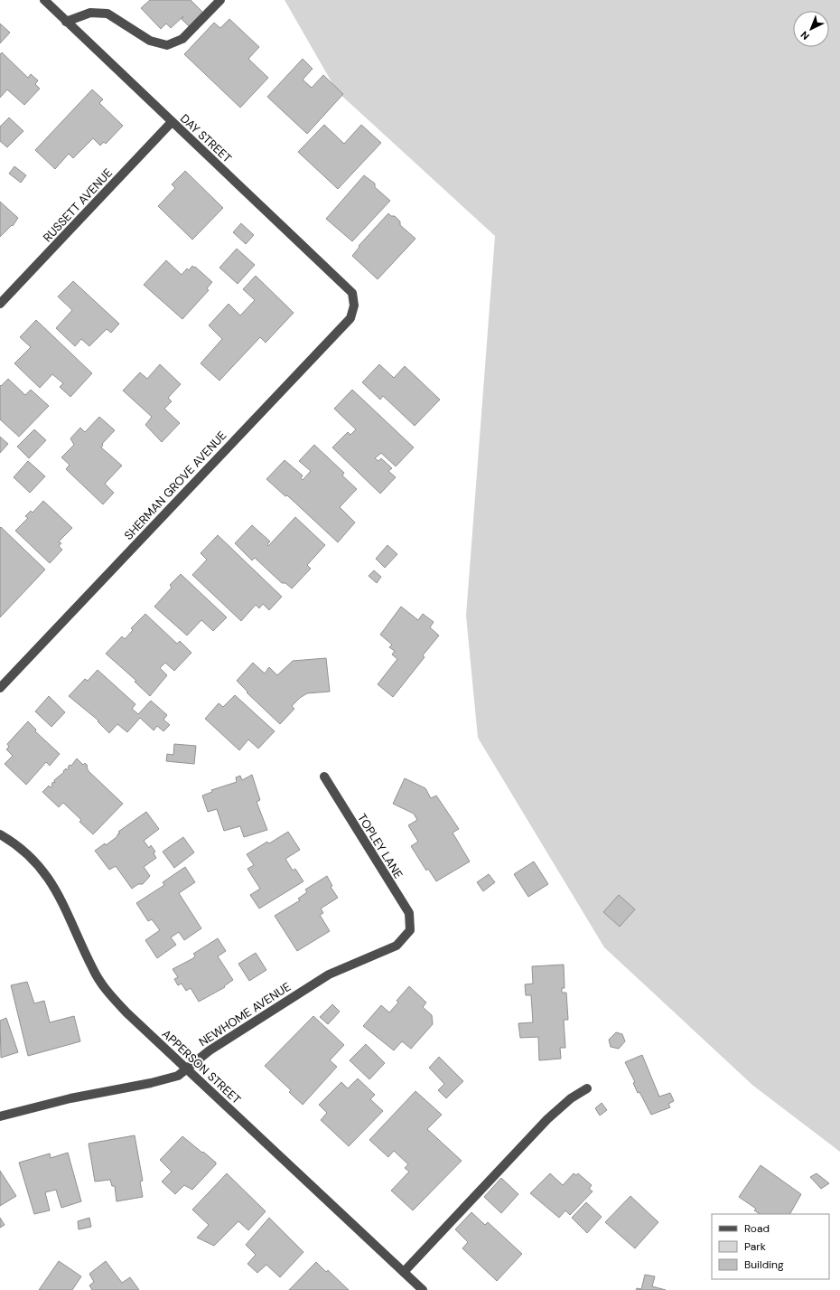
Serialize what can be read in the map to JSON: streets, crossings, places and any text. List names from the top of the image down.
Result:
{
  "streets": {
    "street": [
      "DAY STREET",
      "RUSSETT AVENUE",
      "SHERMAN GROVE AVENUE",
      "TOPLEY LANE",
      "NEWHOME AVENUE",
      "APPERSON STREET"
    ]
  },
  "crossings": [
    ["DAY STREET", "RUSSETT AVENUE"],
    ["DAY STREET", "SHERMAN GROVE AVENUE"],
    ["TOPLEY LANE", "NEWHOME AVENUE"],
    ["NEWHOME AVENUE", "APPERSON STREET"]
  ],
  "legend": ["Road", "Park", "Building"],
  "north": "bottom left"
}
